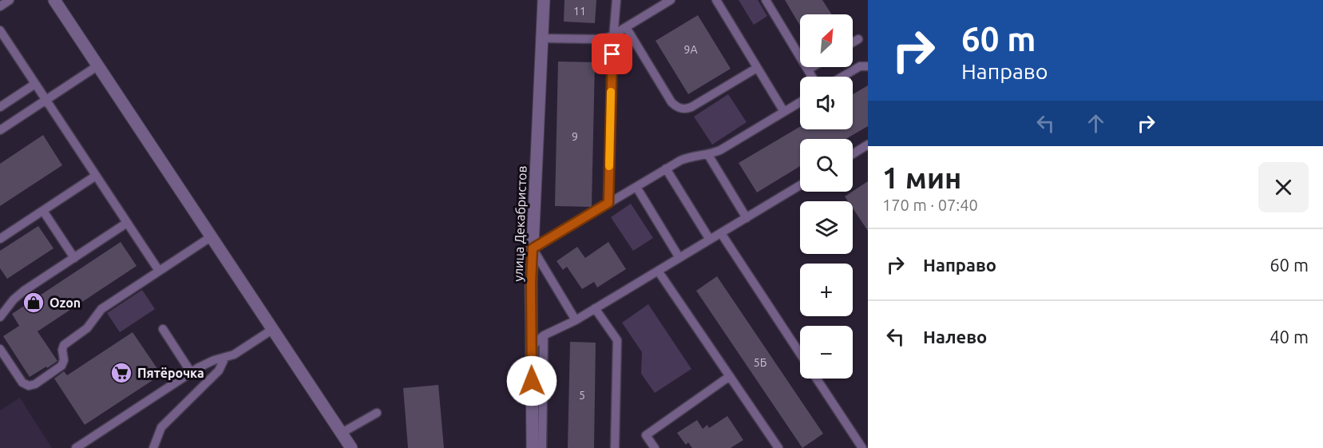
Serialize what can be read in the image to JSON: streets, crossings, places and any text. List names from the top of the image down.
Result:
{
  "streets": {
    "street": ["улица Декабристов"]
  },
  "places": {
    "shop": ["Ozon"],
    "supermarket": ["Пятёрочка"]
  },
  "house_numbers": [
    "11",
    "9А",
    "9",
    "5Б",
    "5"
  ],
  "north": "top right",
  "page": {
    "turn": ["60 m", "Направо"],
    "map_buttons": ["+", "−"],
    "heading": ["1 мин", "170 m · 07:40"],
    "list": [
      {
        "name": "Направо",
        "value": "60 m"
      },
      {
        "name": "Налево",
        "value": "40 m"
      }
    ]
  }
}
